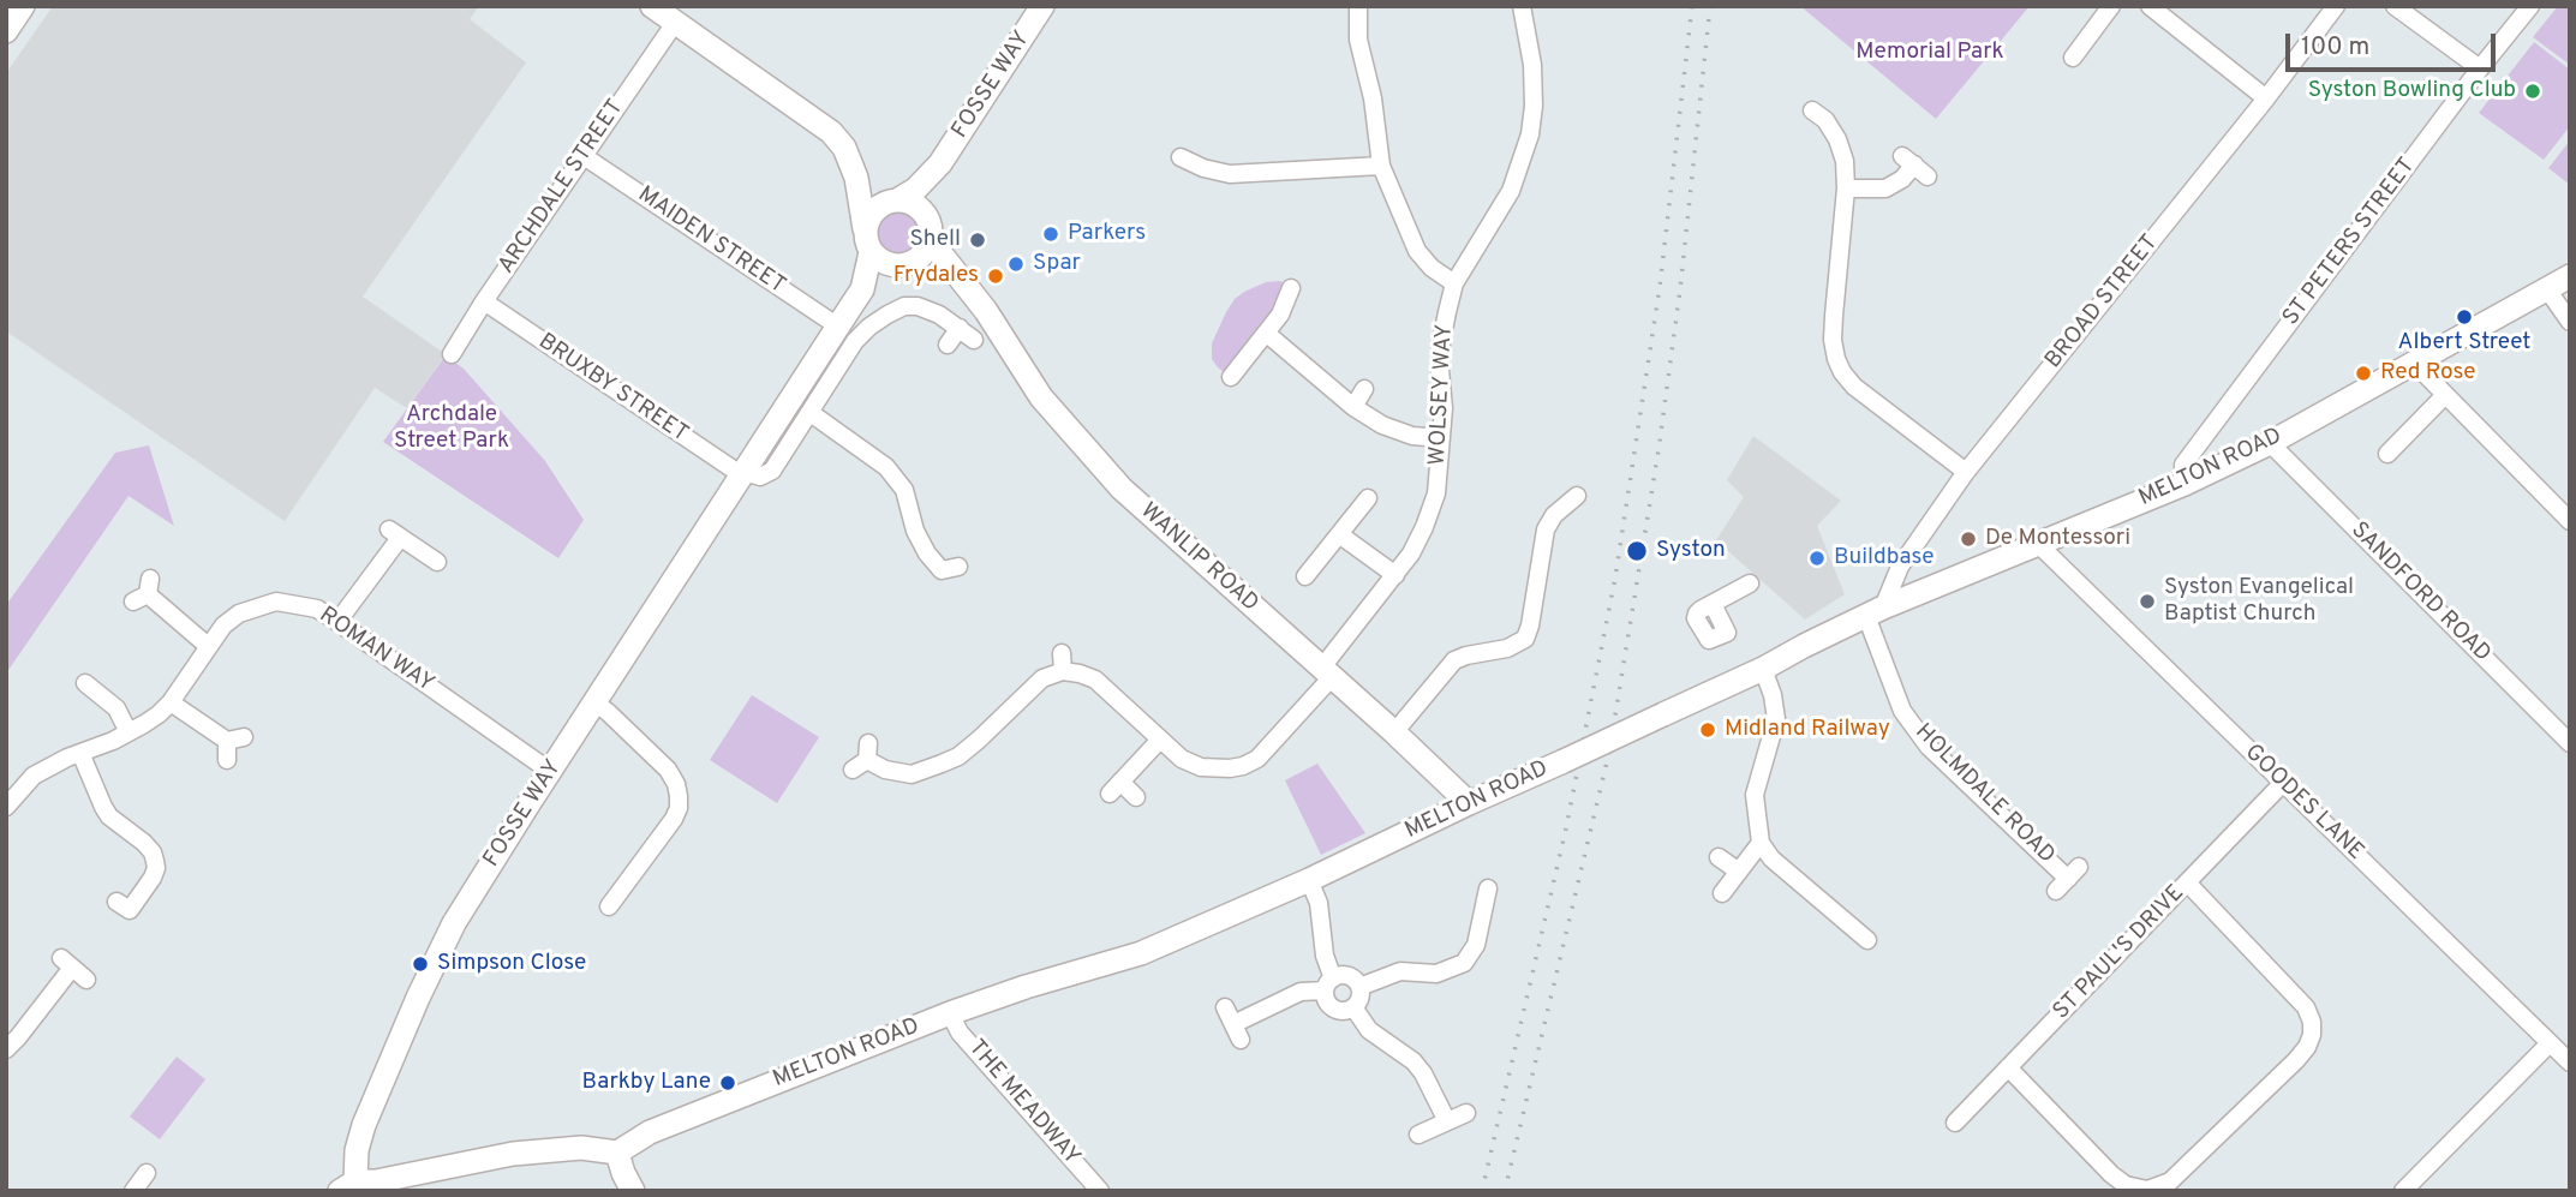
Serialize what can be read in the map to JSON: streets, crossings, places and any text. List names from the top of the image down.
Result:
{
  "streets": {
    "street": [
      "FOSSE WAY",
      "ARCHDALE STREET",
      "MAIDEN STREET",
      "ST PETERS STREET",
      "BROAD STREET",
      "BRUXBY STREET",
      "WOLSEY WAY",
      "MELTON ROAD",
      "WANLIP ROAD",
      "SANDFORD ROAD",
      "ROMAN WAY",
      "HOLMDALE ROAD",
      "GOODES LANE",
      "ST PAUL'S DRIVE",
      "THE MEADWAY"
    ]
  },
  "crossings": [
    ["FOSSE WAY", "MAIDEN STREET"],
    ["FOSSE WAY", "BRUXBY STREET"],
    ["FOSSE WAY", "WANLIP ROAD"],
    ["FOSSE WAY", "ROMAN WAY"],
    ["ARCHDALE STREET", "MAIDEN STREET"],
    ["ARCHDALE STREET", "BRUXBY STREET"],
    ["ST PETERS STREET", "MELTON ROAD"],
    ["BROAD STREET", "MELTON ROAD"],
    ["BROAD STREET", "HOLMDALE ROAD"],
    ["WOLSEY WAY", "WANLIP ROAD"],
    ["MELTON ROAD", "WANLIP ROAD"],
    ["MELTON ROAD", "SANDFORD ROAD"],
    ["MELTON ROAD", "HOLMDALE ROAD"],
    ["MELTON ROAD", "GOODES LANE"],
    ["MELTON ROAD", "THE MEADWAY"],
    ["GOODES LANE", "ST PAUL'S DRIVE"]
  ],
  "parks": ["Memorial Park", "Archdale Street Park"],
  "places": [
    "Syston Bowling Club",
    "Parkers",
    "Shell",
    "Spar",
    "Frydales",
    "Albert Street",
    "Red Rose",
    "De Montessori",
    "Syston",
    "Buildbase",
    "Syston Evangelical Baptist Church",
    "Midland Railway",
    "Simpson Close",
    "Barkby Lane"
  ],
  "scale_bar": "100 m"
}
